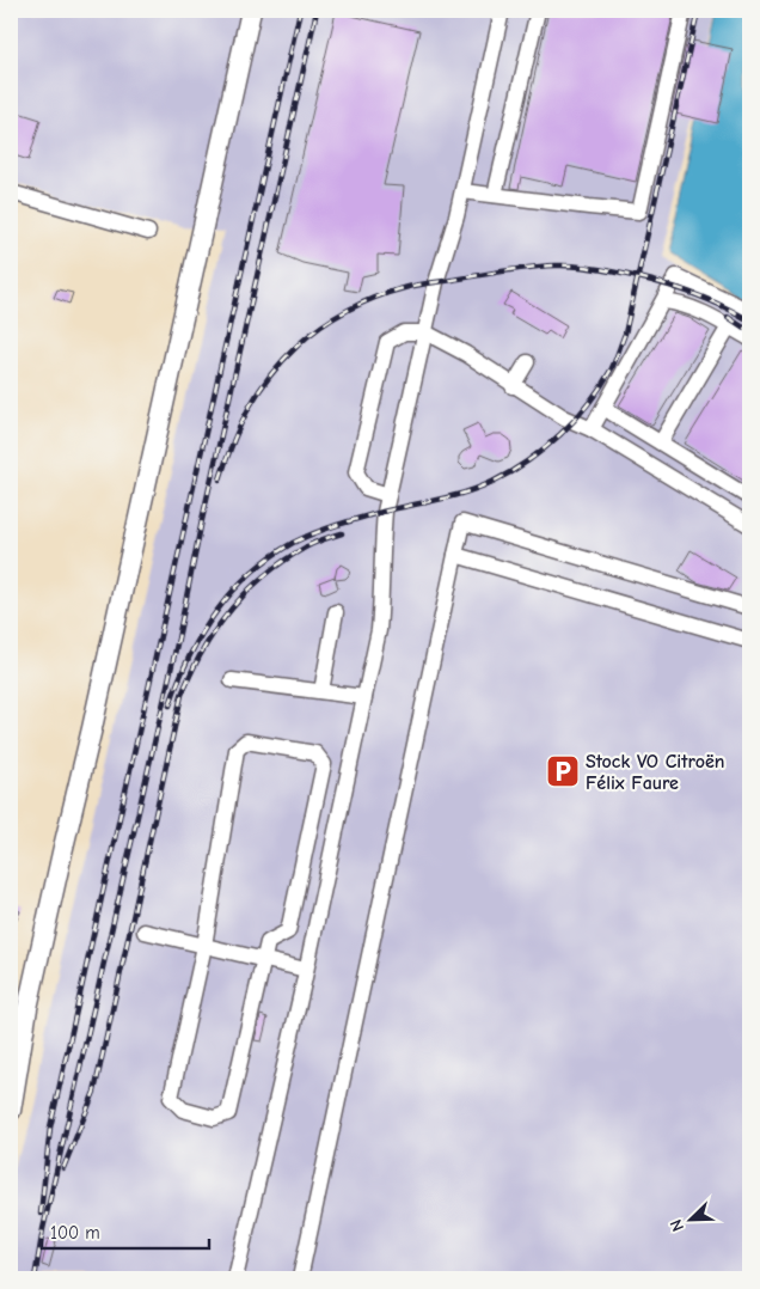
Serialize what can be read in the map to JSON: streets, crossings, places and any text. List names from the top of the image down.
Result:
{
  "places": {
    "parking": ["Stock VO Citroën Félix Faure"]
  },
  "scale_bar": "100 m",
  "north": "bottom left"
}
